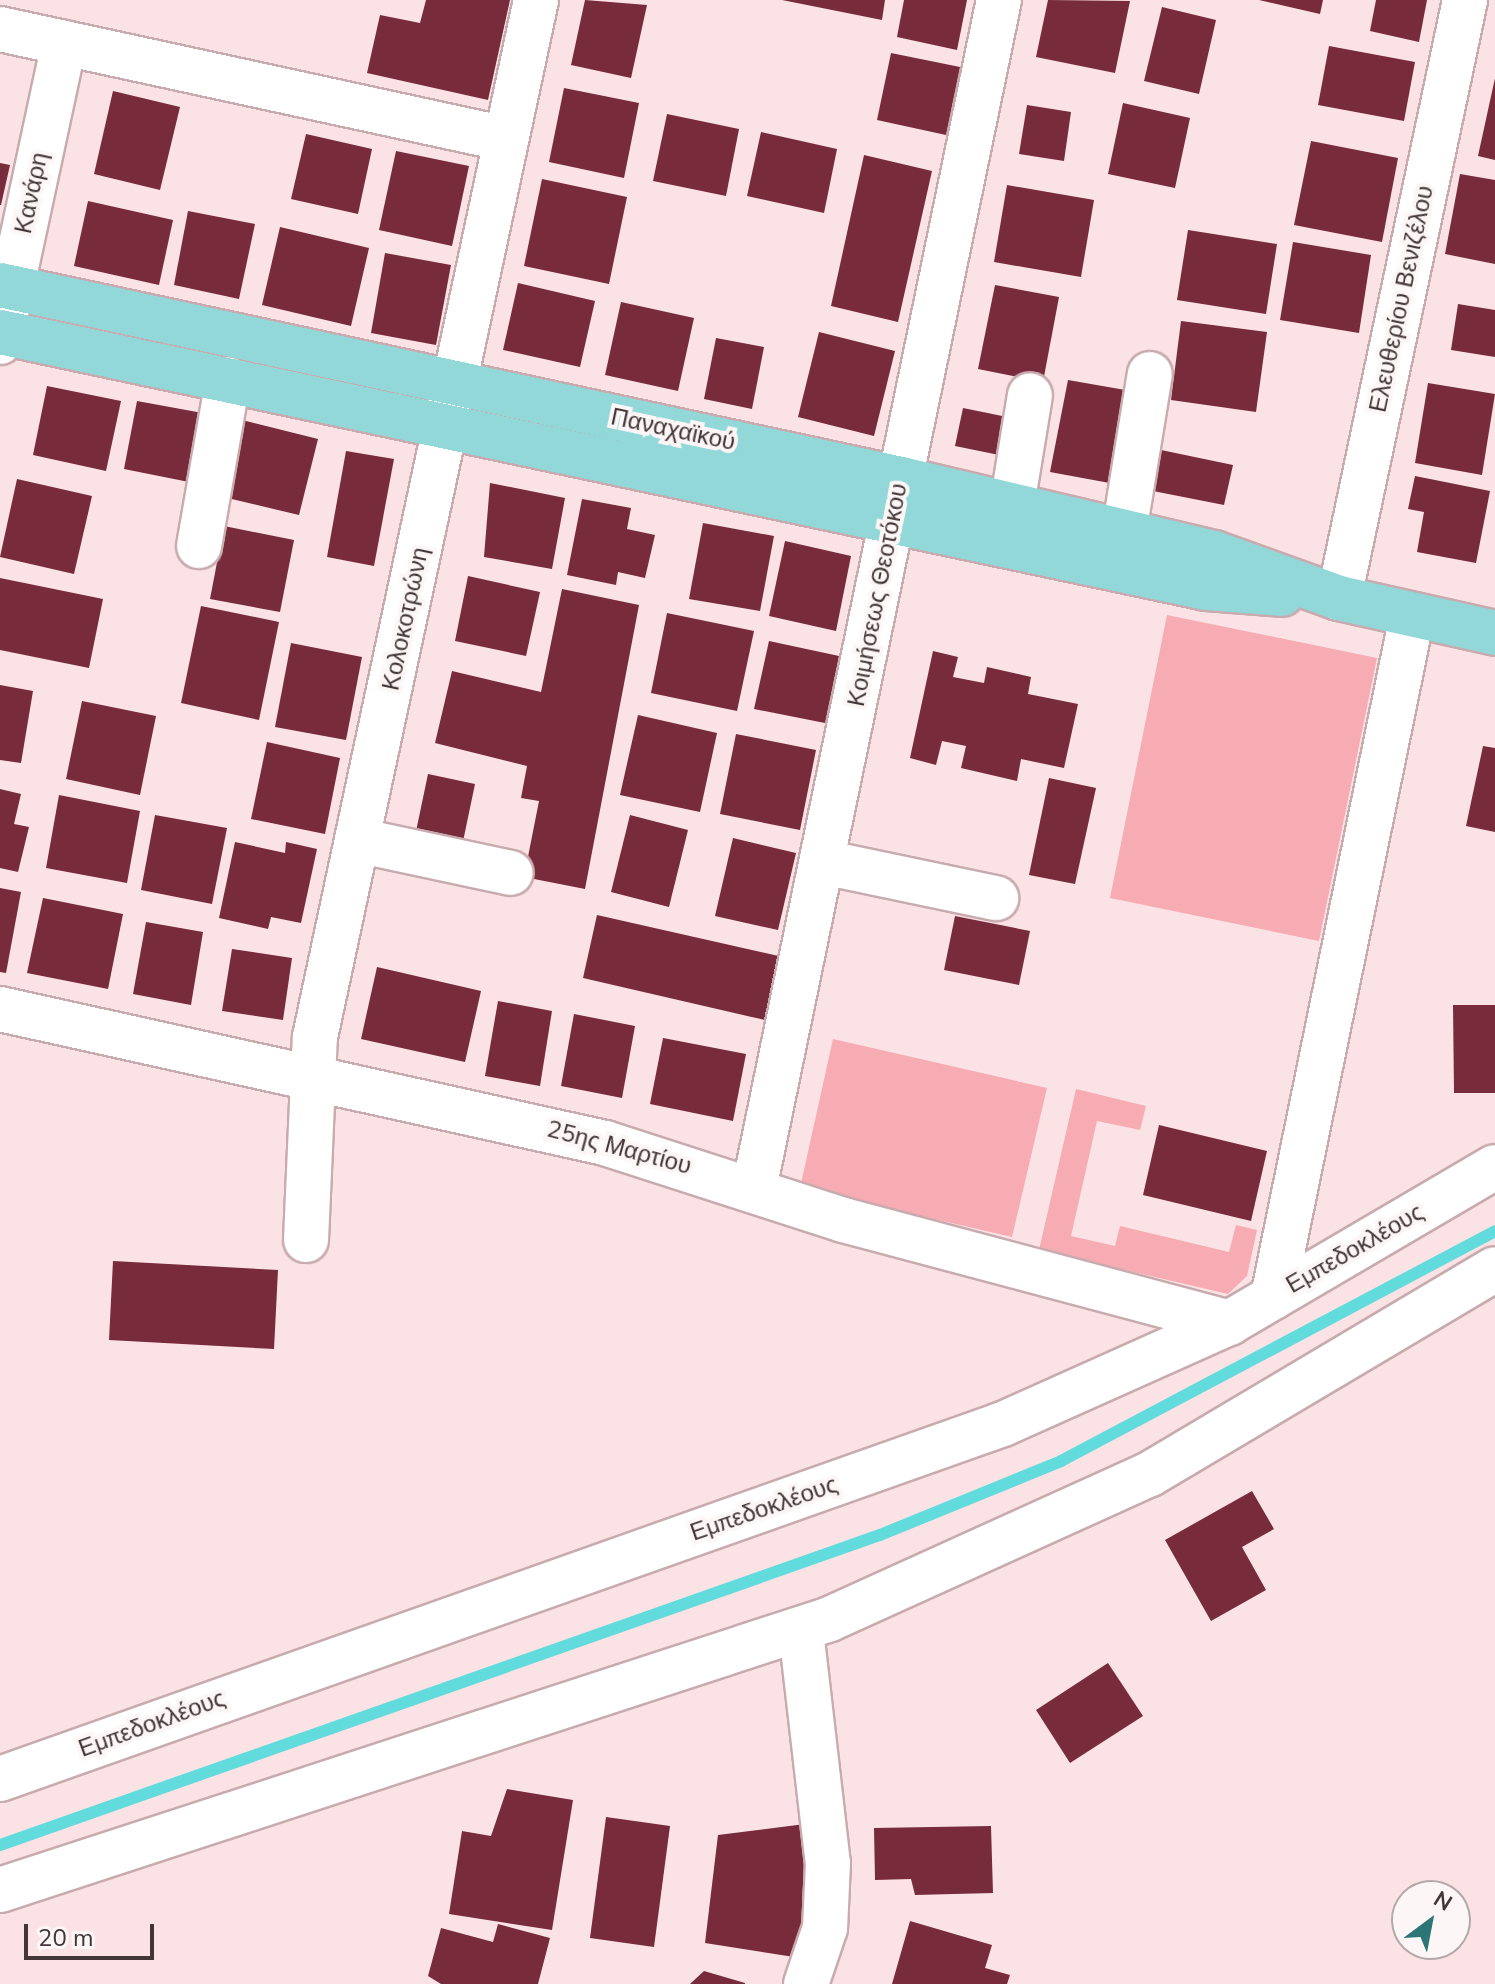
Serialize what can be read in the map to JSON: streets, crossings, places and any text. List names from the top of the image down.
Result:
{
  "streets": {
    "main road": ["Παναχαϊκού"],
    "street": [
      "Κανάρη",
      "Ελευθερίου Βενιζέλου",
      "Κοιμήσεως Θεοτόκου",
      "Κολοκοτρώνη",
      "25ης Μαρτίου",
      "Εμπεδοκλέους"
    ]
  },
  "crossings": [
    ["Κανάρη", "Παναχαϊκού"],
    ["Ελευθερίου Βενιζέλου", "Παναχαϊκού"],
    ["Παναχαϊκού", "Κοιμήσεως Θεοτόκου"],
    ["Παναχαϊκού", "Κολοκοτρώνη"],
    ["Κοιμήσεως Θεοτόκου", "25ης Μαρτίου"],
    ["Κολοκοτρώνη", "25ης Μαρτίου"],
    ["25ης Μαρτίου", "Εμπεδοκλέους"]
  ],
  "scale_bar": "20 m",
  "north": "top right"
}
